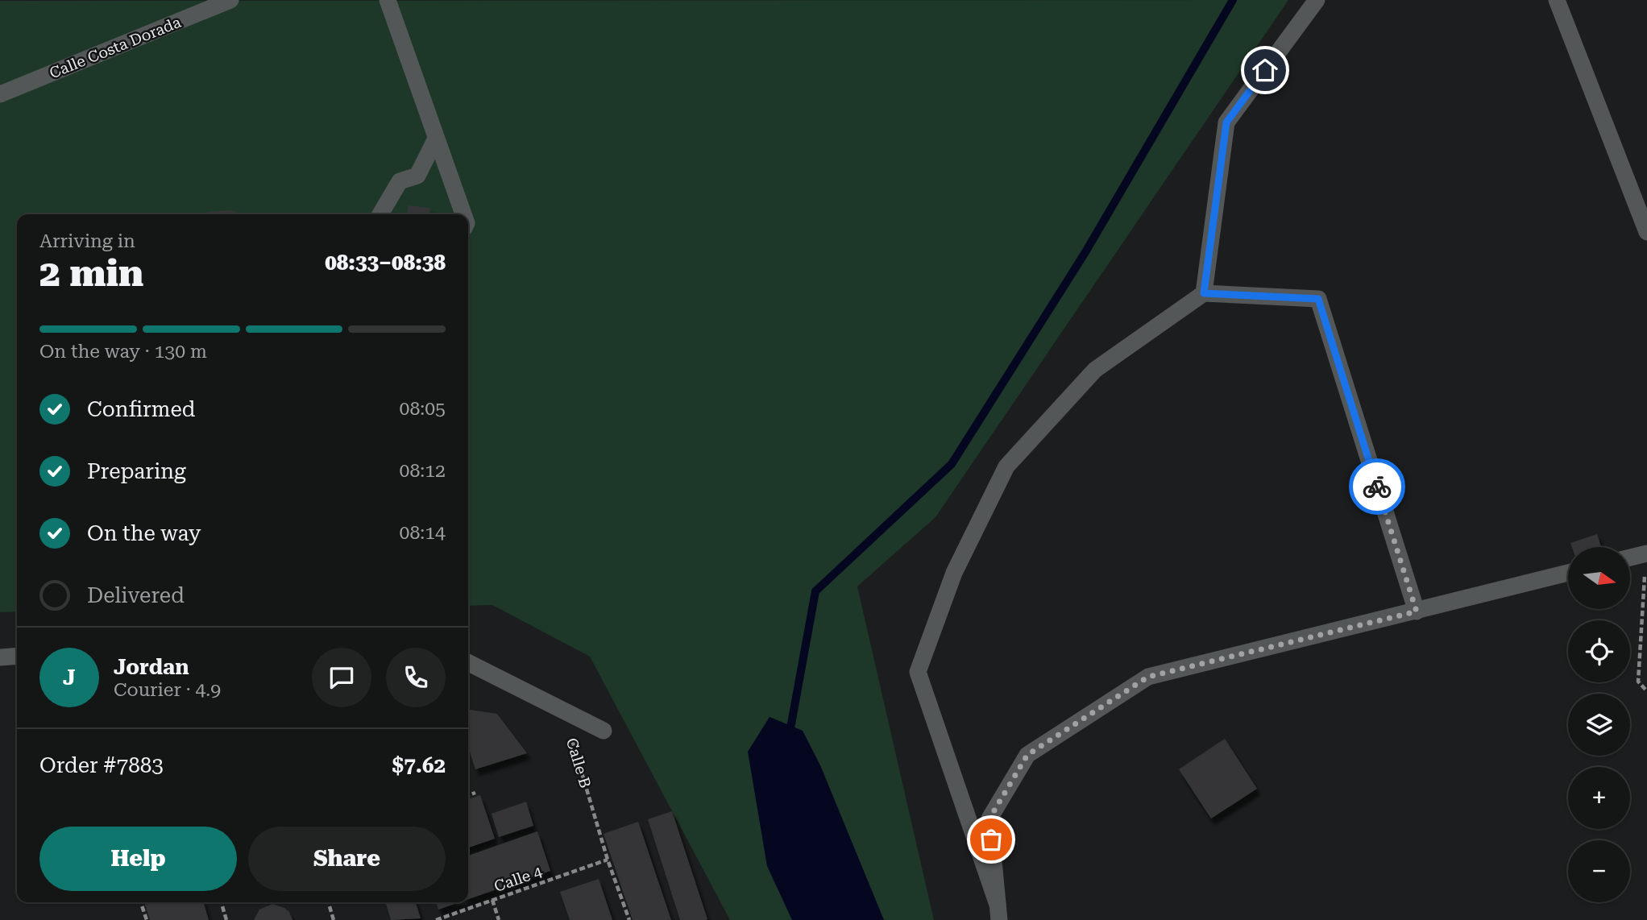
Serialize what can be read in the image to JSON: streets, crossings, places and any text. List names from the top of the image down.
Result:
{
  "streets": {
    "street": ["Calle Costa Dorada"],
    "path": ["Calle B", "Calle 4"]
  },
  "crossings": [
    ["Calle B", "Calle 4"]
  ],
  "north": "right",
  "page": {
    "heading": ["2 min", "Arriving in", "08:33–08:38"],
    "panel": [
      "Jordan",
      "Courier · 4.9",
      "Order #7883",
      "$7.62"
    ],
    "bar": "On the way · 130 m",
    "list": [
      ["Confirmed", "08:05"],
      ["Preparing", "08:12"],
      ["On the way", "08:14"],
      "Delivered"
    ],
    "map_buttons": ["+", "−"],
    "round": "J",
    "buttons": ["Help", "Share"]
  }
}
